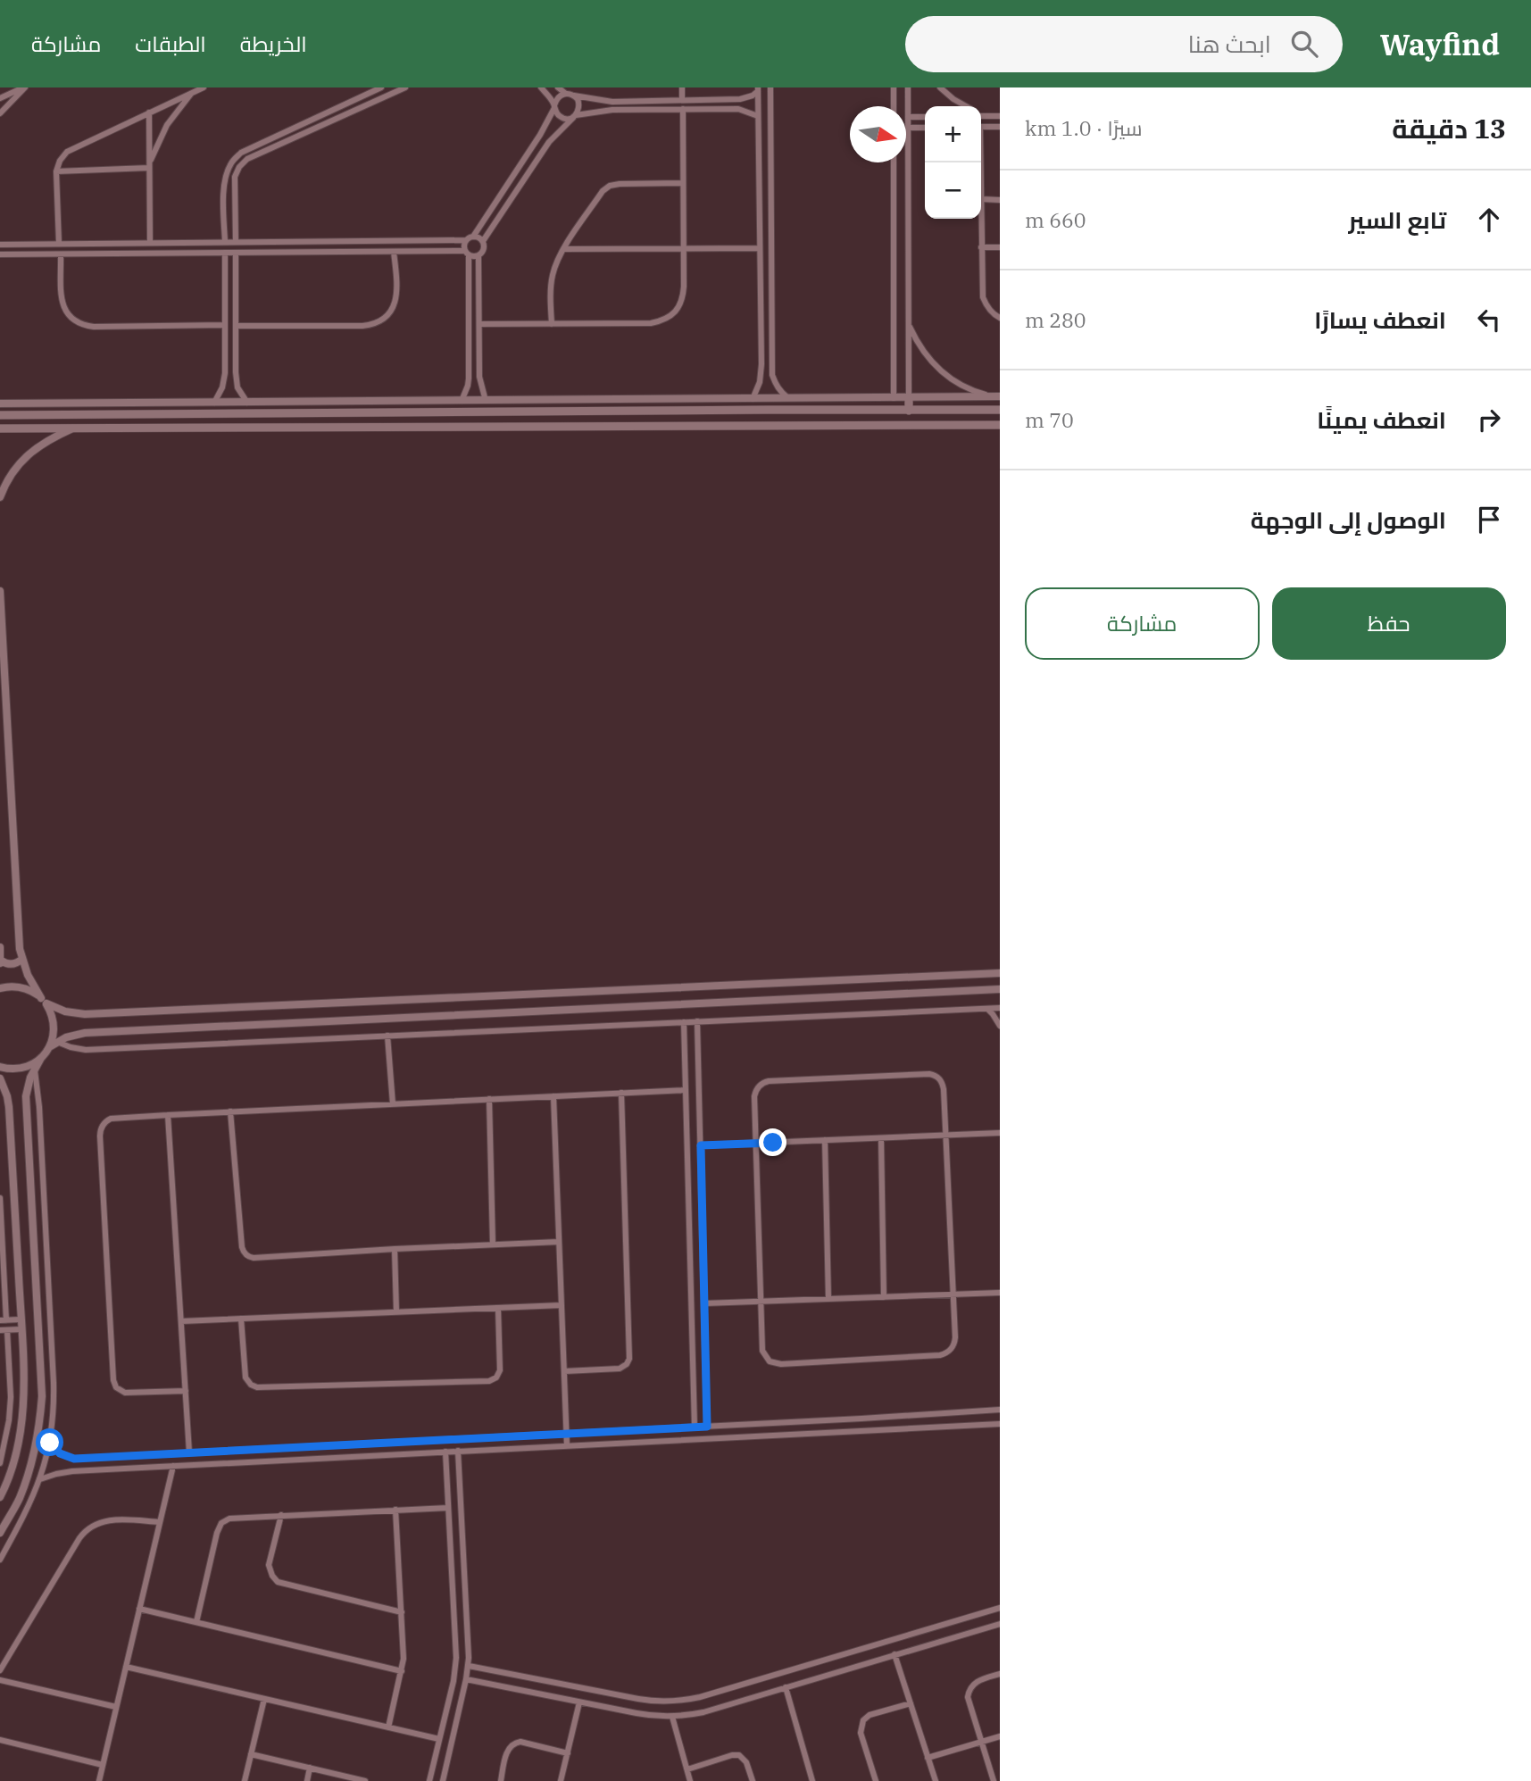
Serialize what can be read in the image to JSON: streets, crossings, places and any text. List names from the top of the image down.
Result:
{
  "north": "right",
  "page": {
    "header": "Wayfind",
    "search": "ابحث هنا",
    "nav": ["الخريطة", "الطبقات", "مشاركة"],
    "heading": ["13 دقيقة", "سيرًا · 1.0 km"],
    "map_buttons": ["+", "−"],
    "list": [
      ["تابع السير", "660 m"],
      ["انعطف يسارًا", "280 m"],
      ["انعطف يمينًا", "70 m"],
      "الوصول إلى الوجهة"
    ],
    "buttons": ["حفظ", "مشاركة"]
  }
}
